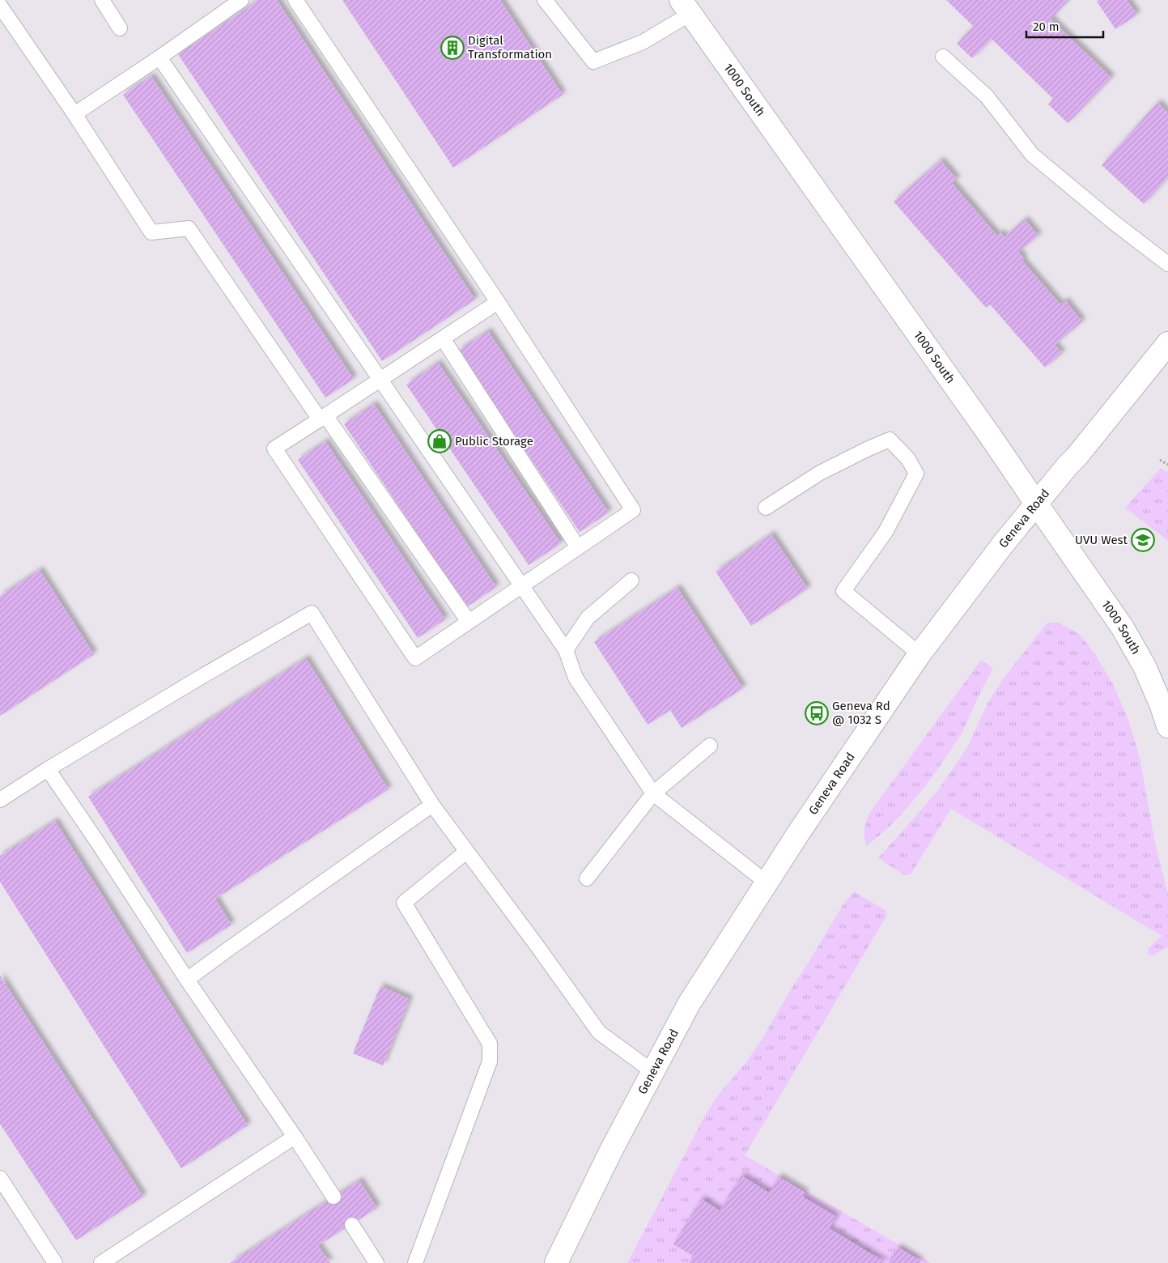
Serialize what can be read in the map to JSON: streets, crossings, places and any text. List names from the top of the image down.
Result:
{
  "streets": {
    "main road": ["1000 South", "Geneva Road"]
  },
  "crossings": [
    ["1000 South", "Geneva Road"]
  ],
  "places": {
    "building": ["Digital Transformation"],
    "shop": ["Public Storage"],
    "school or university": ["UVU West"],
    "bus stop": ["Geneva Rd @ 1032 S"]
  },
  "scale_bar": "20 m"
}
